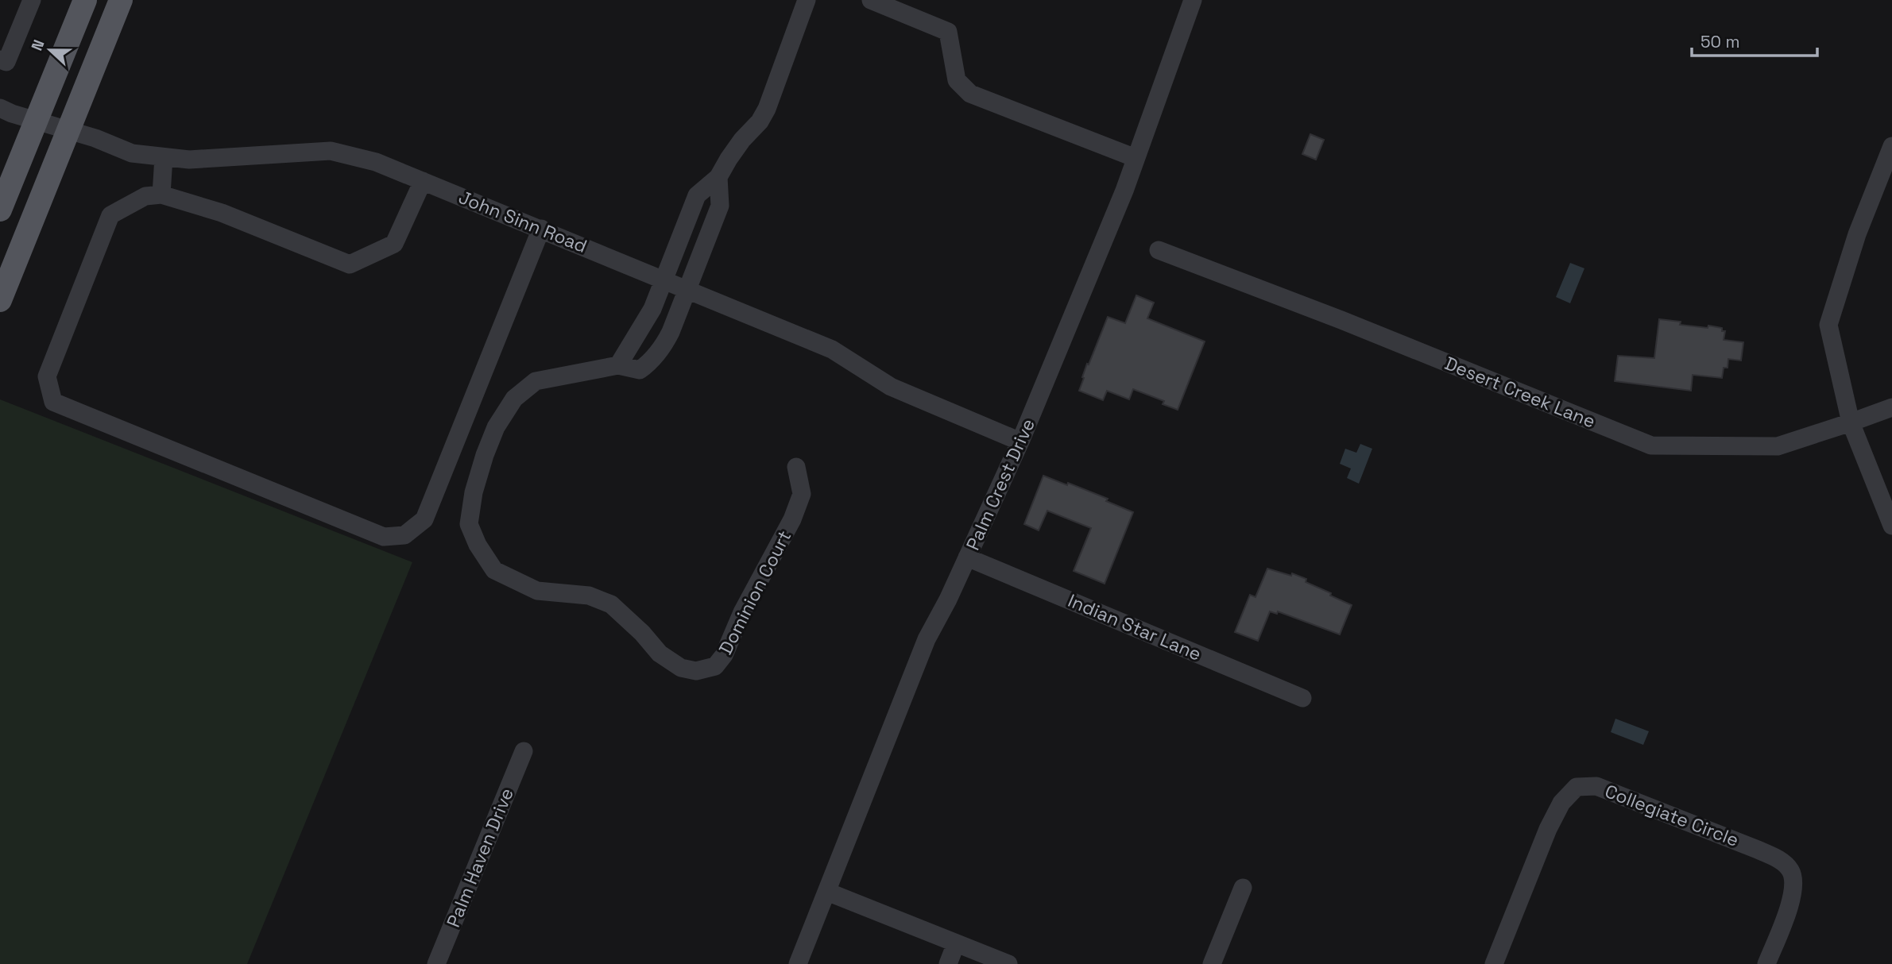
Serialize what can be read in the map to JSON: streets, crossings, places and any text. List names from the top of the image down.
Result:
{
  "streets": {
    "street": [
      "John Sinn Road",
      "Desert Creek Lane",
      "Palm Crest Drive",
      "Dominion Court",
      "Indian Star Lane",
      "Collegiate Circle",
      "Palm Haven Drive"
    ]
  },
  "crossings": [
    ["John Sinn Road", "Palm Crest Drive"],
    ["John Sinn Road", "Dominion Court"],
    ["Palm Crest Drive", "Indian Star Lane"]
  ],
  "scale_bar": "50 m",
  "north": "left"
}
